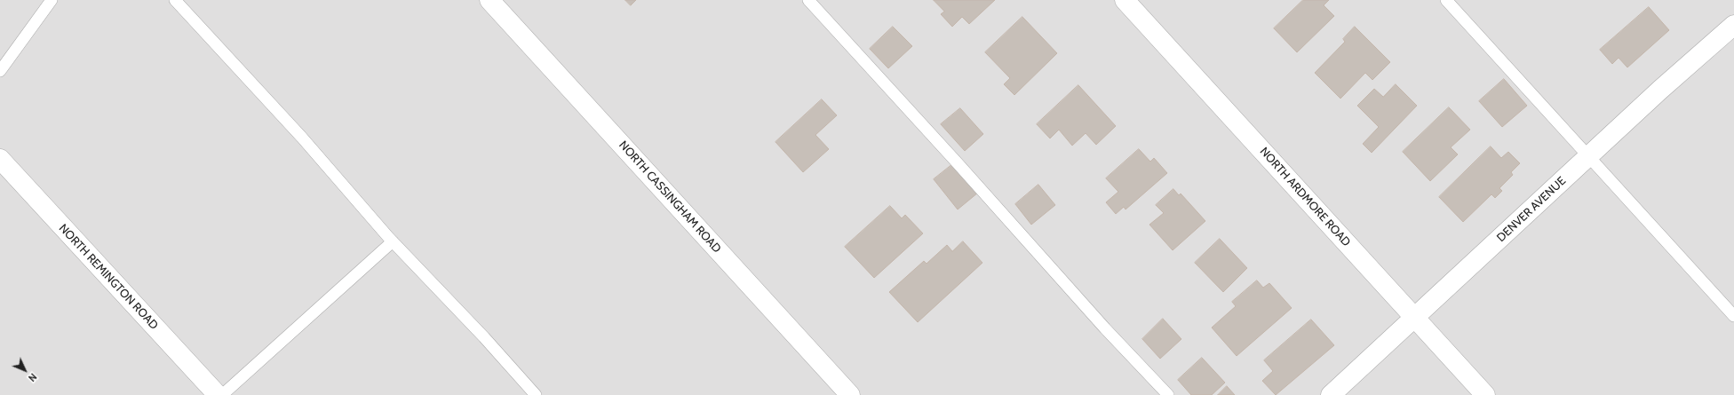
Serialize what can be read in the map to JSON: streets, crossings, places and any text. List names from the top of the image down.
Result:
{
  "streets": {
    "street": [
      "NORTH CASSINGHAM ROAD",
      "NORTH ARDMORE ROAD",
      "DENVER AVENUE",
      "NORTH REMINGTON ROAD"
    ]
  },
  "crossings": [
    ["NORTH ARDMORE ROAD", "DENVER AVENUE"]
  ],
  "north": "bottom right"
}
